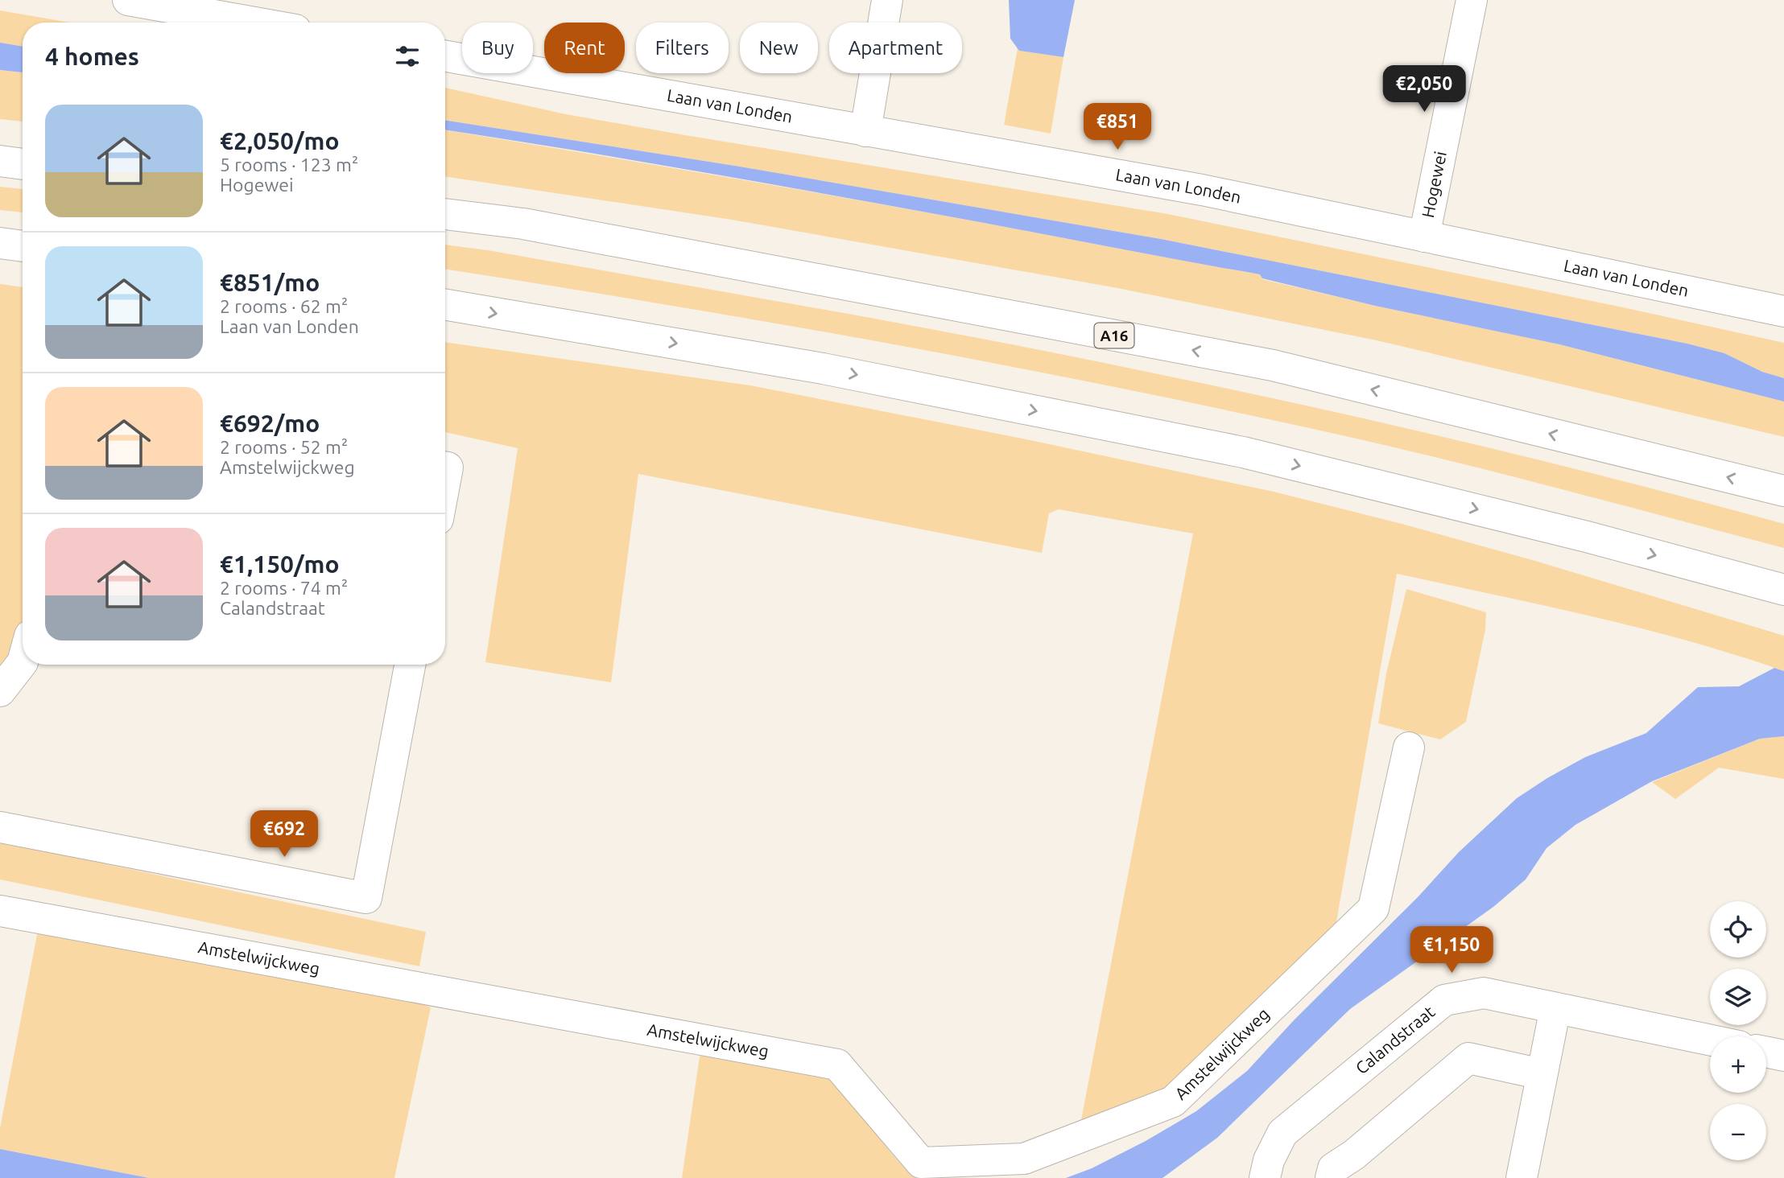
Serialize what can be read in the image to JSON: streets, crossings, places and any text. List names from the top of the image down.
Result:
{
  "streets": {
    "main road": [
      "Laan van Londen",
      "Hogewei",
      "A16",
      "Amstelwijckweg",
      "Calandstraat"
    ]
  },
  "crossings": [
    ["Laan van Londen", "Hogewei"]
  ],
  "page": {
    "chip": [
      "Buy",
      "Rent",
      "Filters",
      "New",
      "Apartment"
    ],
    "heading": "4 homes",
    "price": [
      "€2,050",
      "€851",
      "€692",
      "€1,150"
    ],
    "list": [
      {
        "name": "€2,050/mo",
        "note": "5 rooms · 123 m² · Hogewei"
      },
      {
        "name": "€851/mo",
        "note": "2 rooms · 62 m² · Laan van Londen"
      },
      {
        "name": "€692/mo",
        "note": "2 rooms · 52 m² · Amstelwijckweg"
      },
      {
        "name": "€1,150/mo",
        "note": "2 rooms · 74 m² · Calandstraat"
      }
    ],
    "map_buttons": ["+", "−"]
  }
}
